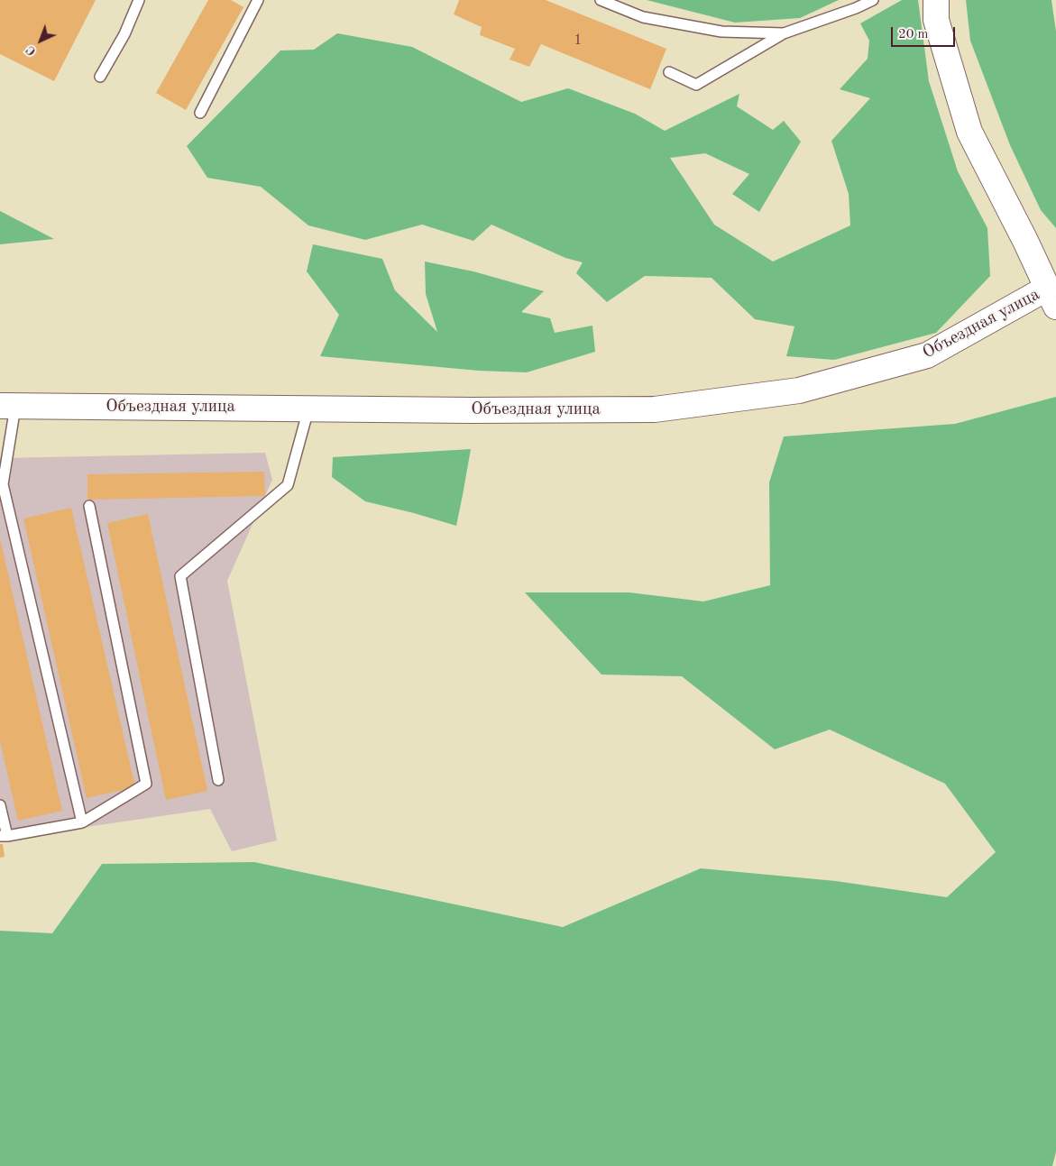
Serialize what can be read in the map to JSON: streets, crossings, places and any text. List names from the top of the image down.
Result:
{
  "streets": {
    "main road": ["Объездная улица"]
  },
  "house_numbers": ["1"],
  "scale_bar": "20 m",
  "north": "bottom left"
}
